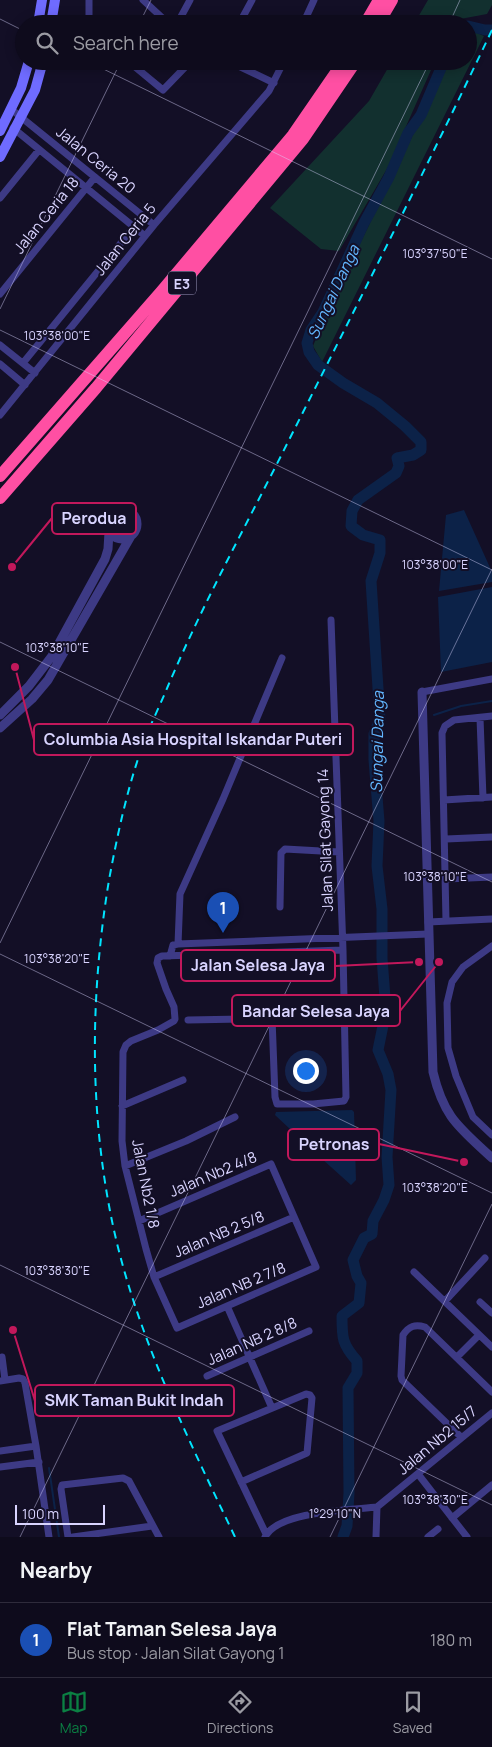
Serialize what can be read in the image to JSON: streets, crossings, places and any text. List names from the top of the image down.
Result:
{
  "streets": {
    "highway": ["E3"],
    "street": [
      "Jalan Ceria 20",
      "Jalan Ceria 18",
      "Jalan Ceria 5",
      "Jalan Silat Gayong 14",
      "Jalan Nb2 4/8",
      "Jalan Nb2 1/8",
      "Jalan NB 2 5/8",
      "Jalan NB 2 7/8",
      "Jalan NB 2 8/8",
      "Jalan Nb2 15/7"
    ]
  },
  "crossings": [
    ["Jalan Ceria 20", "Jalan Ceria 18"],
    ["Jalan Ceria 20", "Jalan Ceria 5"],
    ["Jalan Nb2 4/8", "Jalan Nb2 1/8"],
    ["Jalan Nb2 4/8", "Jalan NB 2 5/8"],
    ["Jalan Nb2 4/8", "Jalan NB 2 7/8"],
    ["Jalan Nb2 1/8", "Jalan NB 2 5/8"],
    ["Jalan Nb2 1/8", "Jalan NB 2 7/8"],
    ["Jalan NB 2 5/8", "Jalan NB 2 7/8"]
  ],
  "water": ["Sungai Danga"],
  "places": [
    "Perodua",
    "Columbia Asia Hospital Iskandar Puteri",
    "Jalan Selesa Jaya",
    "Bandar Selesa Jaya",
    "Petronas",
    "SMK Taman Bukit Indah"
  ],
  "scale_bar": "100 m",
  "page": {
    "search": "Search here",
    "pins": "1",
    "scale": "100 m",
    "heading": "Nearby",
    "list": [
      {
        "mark": "1",
        "name": "Flat Taman Selesa Jaya",
        "note": "Bus stop · Jalan Silat Gayong 1",
        "value": "180 m"
      }
    ],
    "nav": ["Map", "Directions", "Saved"]
  },
  "coordinates": [
    "103°37'50\"E",
    "103°38'00\"E",
    "103°38'10\"E",
    "103°38'20\"E",
    "103°38'30\"E",
    "1°29'10\"N"
  ]
}
